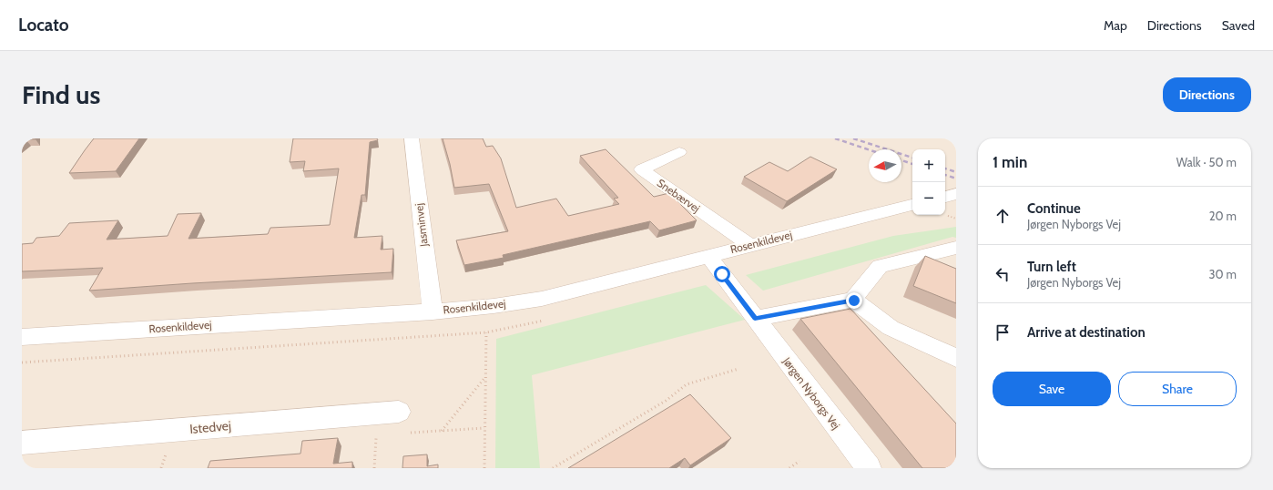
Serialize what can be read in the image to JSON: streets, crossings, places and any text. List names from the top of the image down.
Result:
{
  "streets": {
    "street": [
      "Snebærvej",
      "Jasminvej",
      "Rosenkildevej",
      "Jørgen Nyborgs Vej",
      "Istedvej"
    ]
  },
  "crossings": [
    ["Snebærvej", "Rosenkildevej"],
    ["Jasminvej", "Rosenkildevej"],
    ["Rosenkildevej", "Jørgen Nyborgs Vej"]
  ],
  "north": "left",
  "page": {
    "header": "Locato",
    "nav": ["Map", "Directions", "Saved"],
    "buttons": [
      "Directions",
      ["Save", "Share"]
    ],
    "title": "Find us",
    "heading": ["1 min", "Walk · 50 m"],
    "map_buttons": ["+", "−"],
    "list": [
      ["Continue", "Jørgen Nyborgs Vej", "20 m"],
      ["Turn left", "Jørgen Nyborgs Vej", "30 m"],
      "Arrive at destination"
    ]
  }
}
